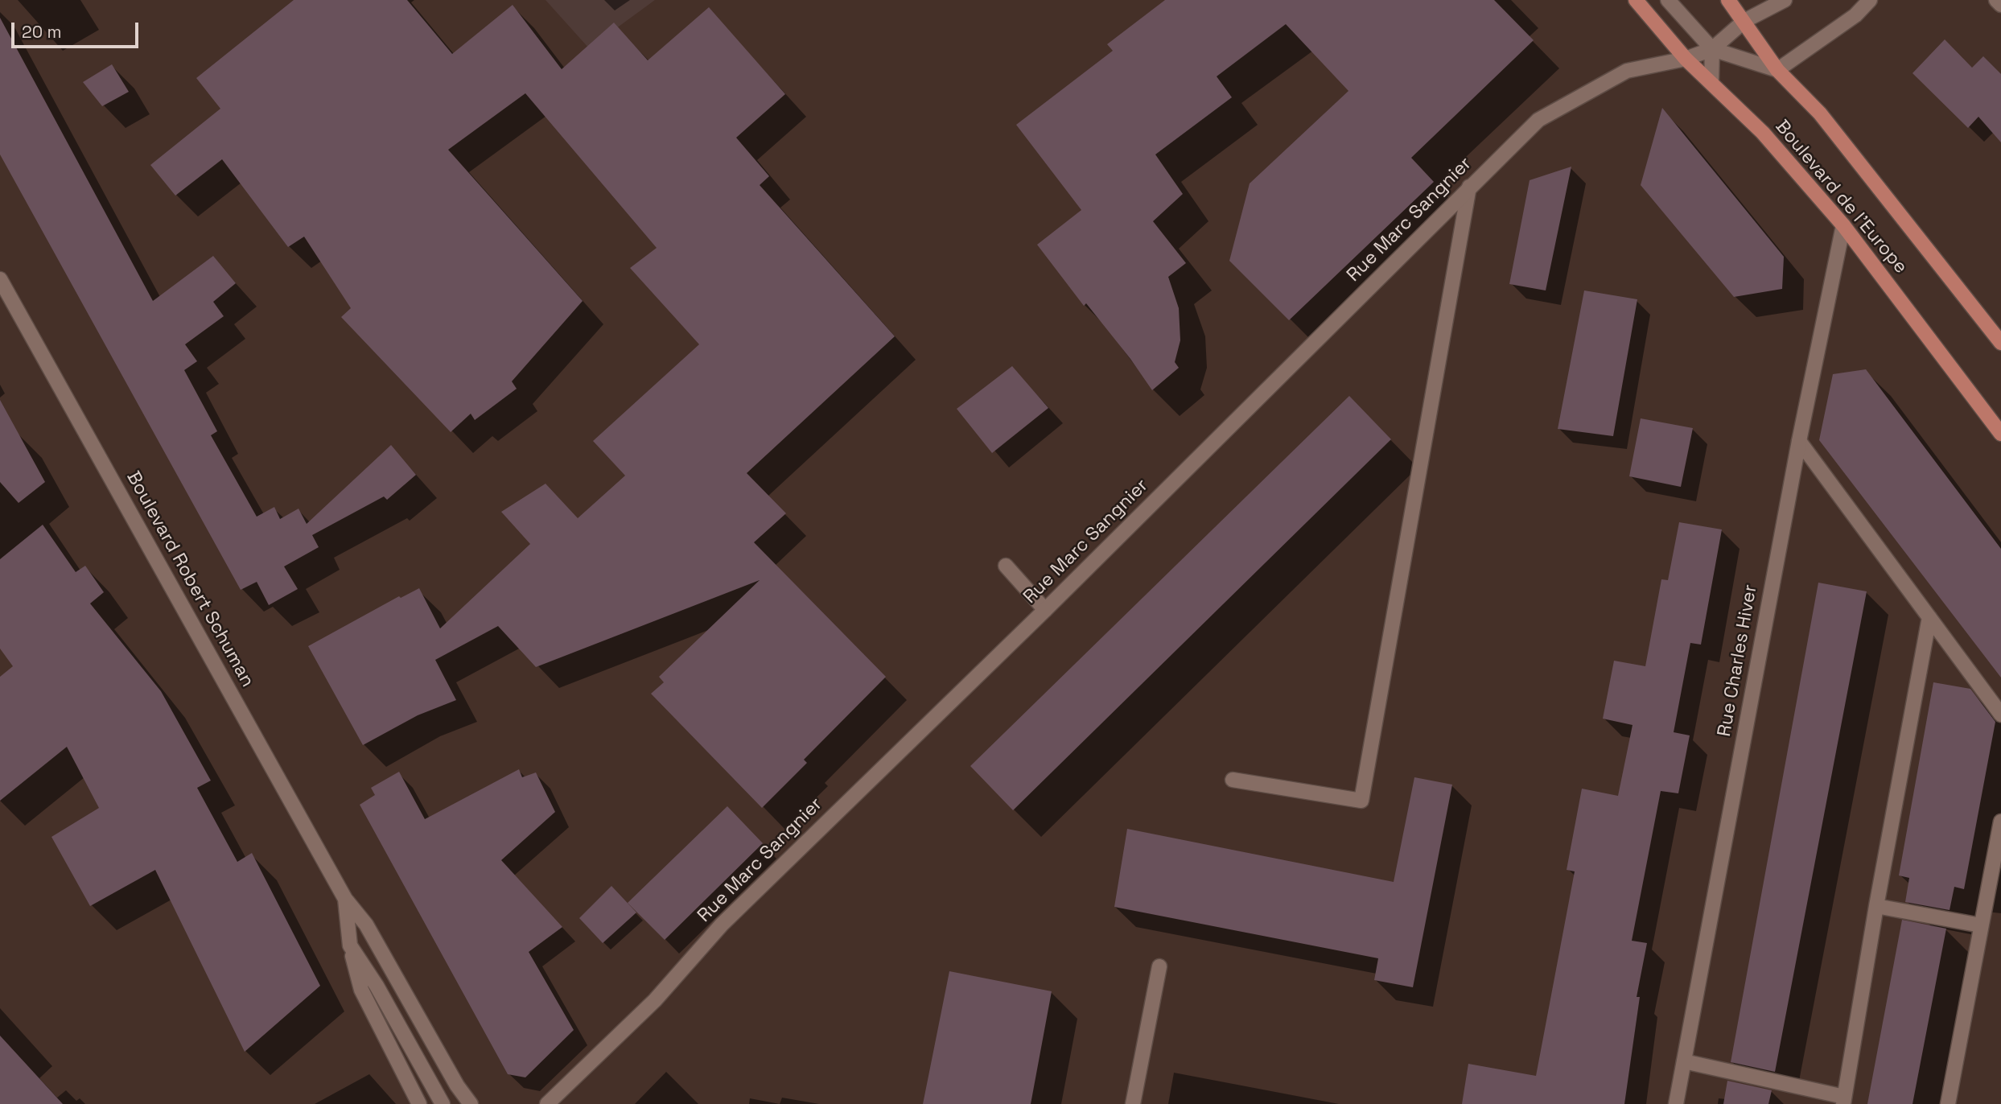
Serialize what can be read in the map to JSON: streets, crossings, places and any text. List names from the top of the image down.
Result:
{
  "streets": {
    "main road": ["Boulevard de l'Europe"],
    "street": ["Rue Marc Sangnier", "Boulevard Robert Schuman", "Rue Charles Hiver"]
  },
  "crossings": [
    ["Boulevard de l'Europe", "Rue Marc Sangnier"],
    ["Boulevard de l'Europe", "Rue Charles Hiver"]
  ],
  "scale_bar": "20 m"
}
